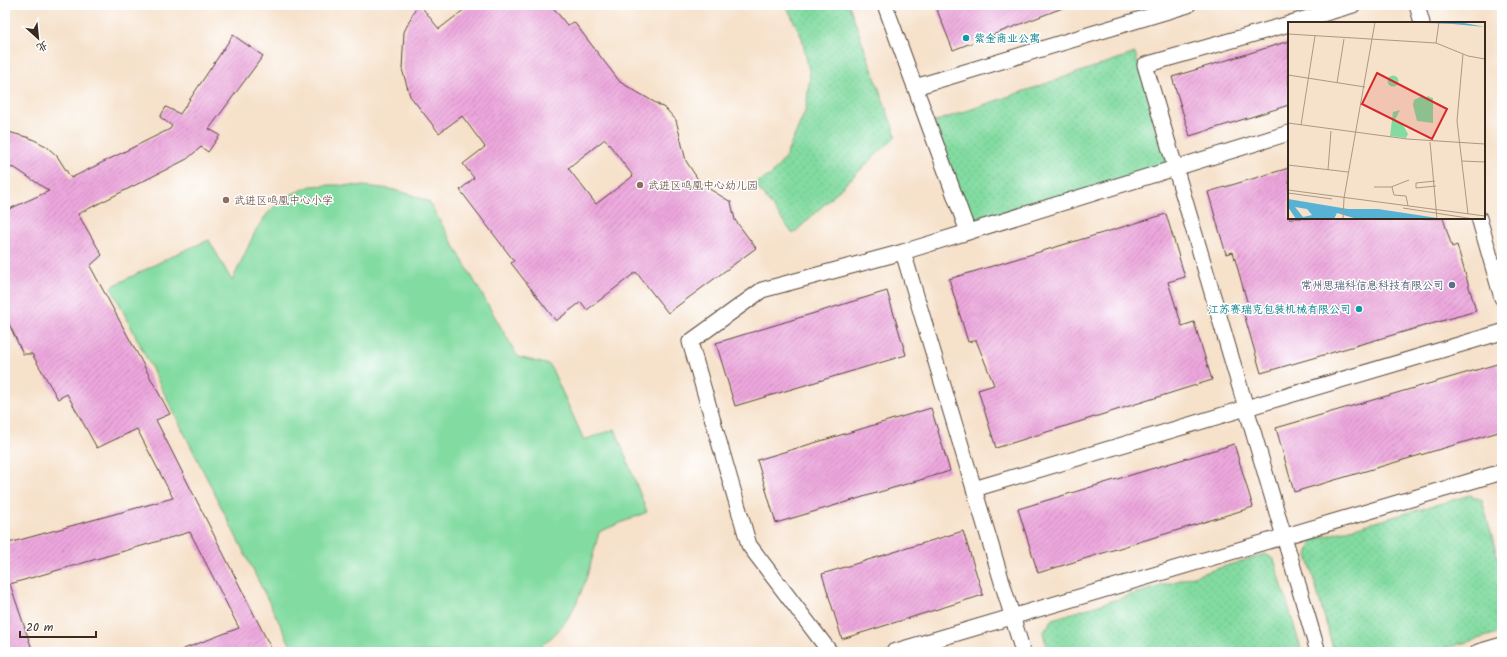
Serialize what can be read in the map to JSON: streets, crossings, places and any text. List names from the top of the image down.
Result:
{
  "places": [
    "紫金商业公寓",
    "武进区鸣凰中心幼儿园",
    "武进区鸣凰中心小学",
    "常州思瑞科信息科技有限公司",
    "江苏赛瑞克包装机械有限公司"
  ],
  "scale_bar": "20 m",
  "north": "bottom right"
}
